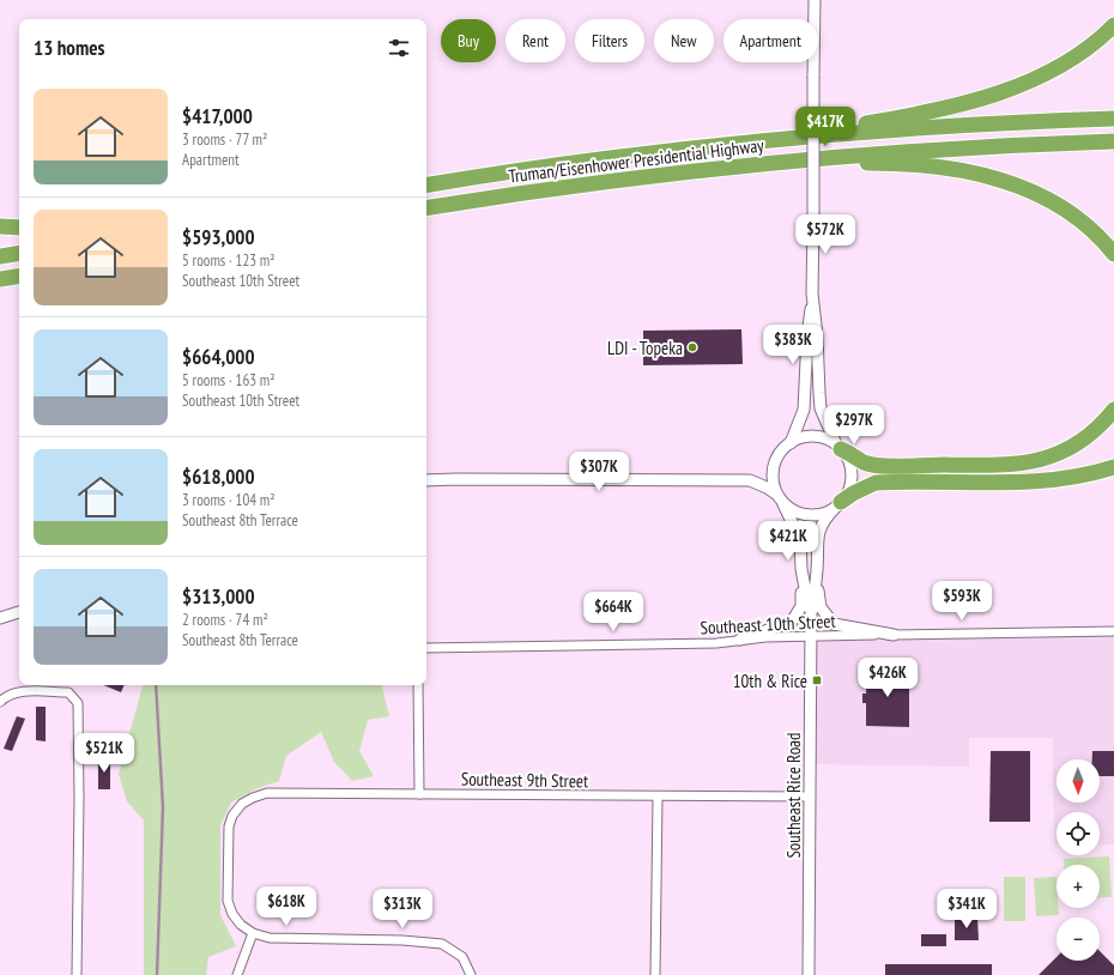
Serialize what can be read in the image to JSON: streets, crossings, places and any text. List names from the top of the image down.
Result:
{
  "streets": {
    "highway": ["Truman/Eisenhower Presidential Highway"],
    "street": ["Southeast 10th Street", "Southeast 9th Street", "Southeast Rice Road"]
  },
  "crossings": [
    ["Southeast 10th Street", "Southeast Rice Road"],
    ["Southeast 9th Street", "Southeast Rice Road"]
  ],
  "places": {
    "other": ["LDI - Topeka"],
    "transit": ["10th & Rice"]
  },
  "north": "bottom",
  "page": {
    "chip": [
      "Buy",
      "Rent",
      "Filters",
      "New",
      "Apartment"
    ],
    "heading": "13 homes",
    "list": [
      {
        "name": "$417,000",
        "note": "3 rooms · 77 m² · Apartment"
      },
      {
        "name": "$593,000",
        "note": "5 rooms · 123 m² · Southeast 10th Street"
      },
      {
        "name": "$664,000",
        "note": "5 rooms · 163 m² · Southeast 10th Street"
      },
      {
        "name": "$618,000",
        "note": "3 rooms · 104 m² · Southeast 8th Terrace"
      },
      {
        "name": "$313,000",
        "note": "2 rooms · 74 m² · Southeast 8th Terrace"
      }
    ],
    "price": [
      "$417K",
      "$572K",
      "$383K",
      "$297K",
      "$307K",
      "$421K",
      "$593K",
      "$664K",
      "$426K",
      "$521K",
      "$618K",
      "$313K",
      "$341K"
    ],
    "map_buttons": ["+", "−"]
  }
}
